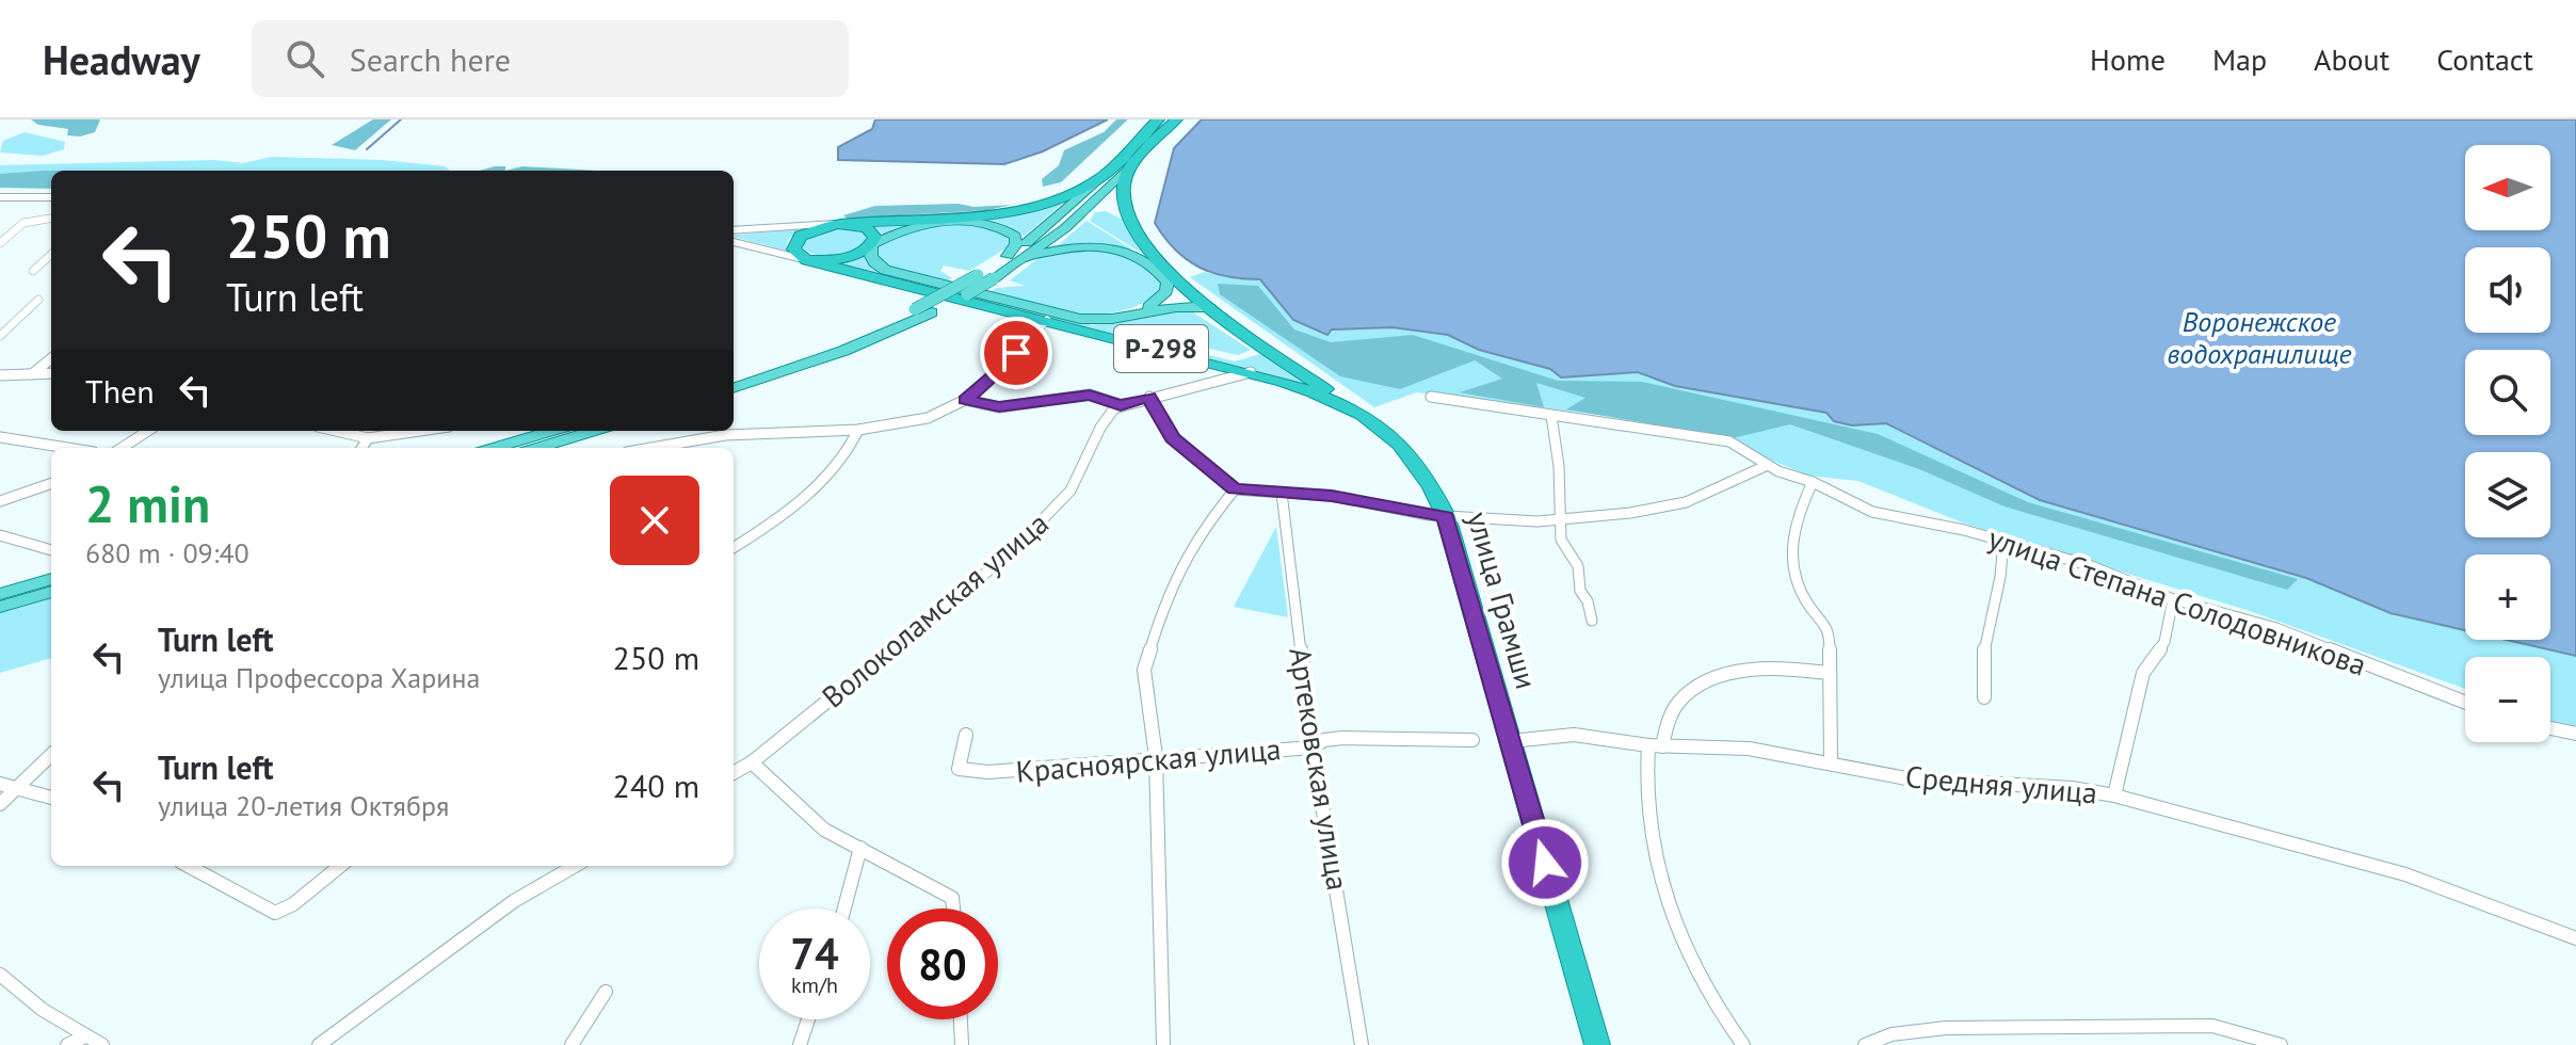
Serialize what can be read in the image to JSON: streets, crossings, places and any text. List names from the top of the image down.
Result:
{
  "streets": {
    "highway": ["Р-298", "улица Грамши"],
    "street": [
      "улица Степана Солодовникова",
      "Волоколамская улица",
      "Красноярская улица",
      "Артековская улица",
      "Средняя улица"
    ]
  },
  "crossings": [
    ["Р-298", "улица Грамши"],
    ["улица Грамши", "Средняя улица"],
    ["Красноярская улица", "Артековская улица"]
  ],
  "water": ["Воронежское водохранилище"],
  "north": "left",
  "page": {
    "header": "Headway",
    "search": "Search here",
    "nav": [
      "Home",
      "Map",
      "About",
      "Contact"
    ],
    "map_buttons": ["+", "−"],
    "turn": ["250 m", "Turn left"],
    "then": "Then",
    "heading": ["2 min", "680 m · 09:40"],
    "list": [
      {
        "name": "Turn left",
        "note": "улица Профессора Харина",
        "value": "250 m"
      },
      {
        "name": "Turn left",
        "note": "улица 20-летия Октября",
        "value": "240 m"
      }
    ],
    "speed": "74 km/h",
    "limit": "80"
  }
}
